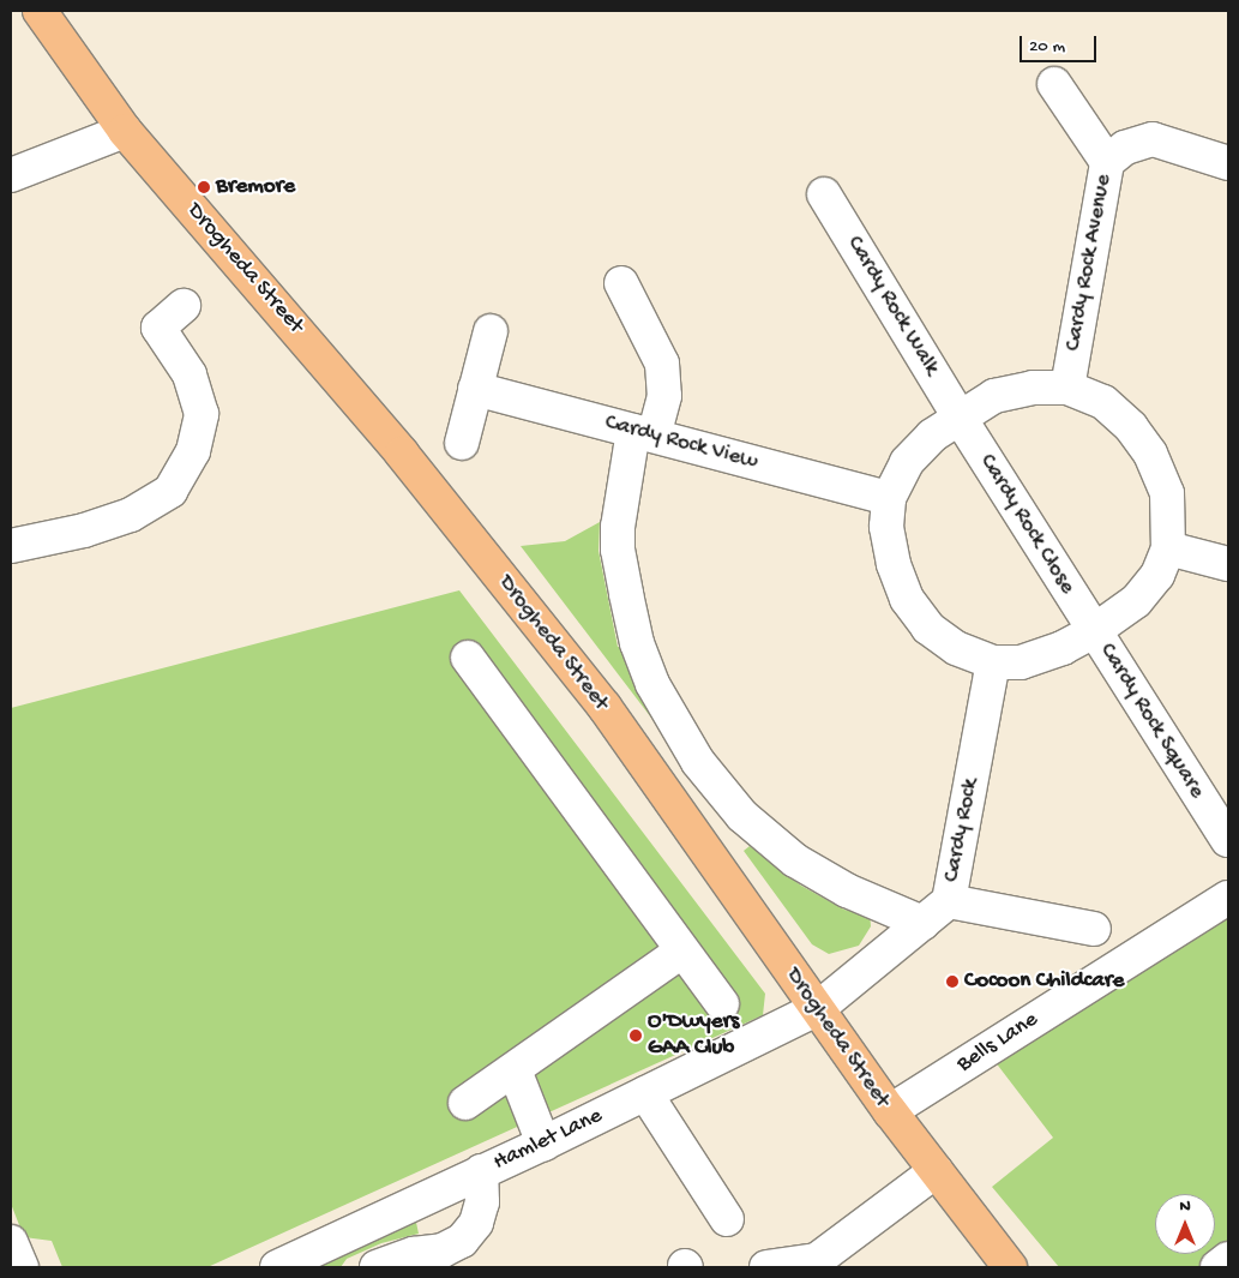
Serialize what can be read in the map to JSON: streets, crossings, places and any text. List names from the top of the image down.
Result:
{
  "streets": {
    "main road": ["Drogheda Street"],
    "street": [
      "Cardy Rock Avenue",
      "Cardy Rock Walk",
      "Cardy Rock View",
      "Cardy Rock Close",
      "Cardy Rock Square",
      "Cardy Rock",
      "Bells Lane",
      "Hamlet Lane"
    ]
  },
  "crossings": [
    ["Drogheda Street", "Cardy Rock"],
    ["Drogheda Street", "Bells Lane"],
    ["Drogheda Street", "Hamlet Lane"],
    ["Cardy Rock Walk", "Cardy Rock Close"],
    ["Cardy Rock Close", "Cardy Rock Square"],
    ["Cardy Rock", "Hamlet Lane"]
  ],
  "places": ["Bremore", "Cocoon Childcare", "O'Dwyers GAA Club"],
  "scale_bar": "20 m",
  "north": "top"
}
